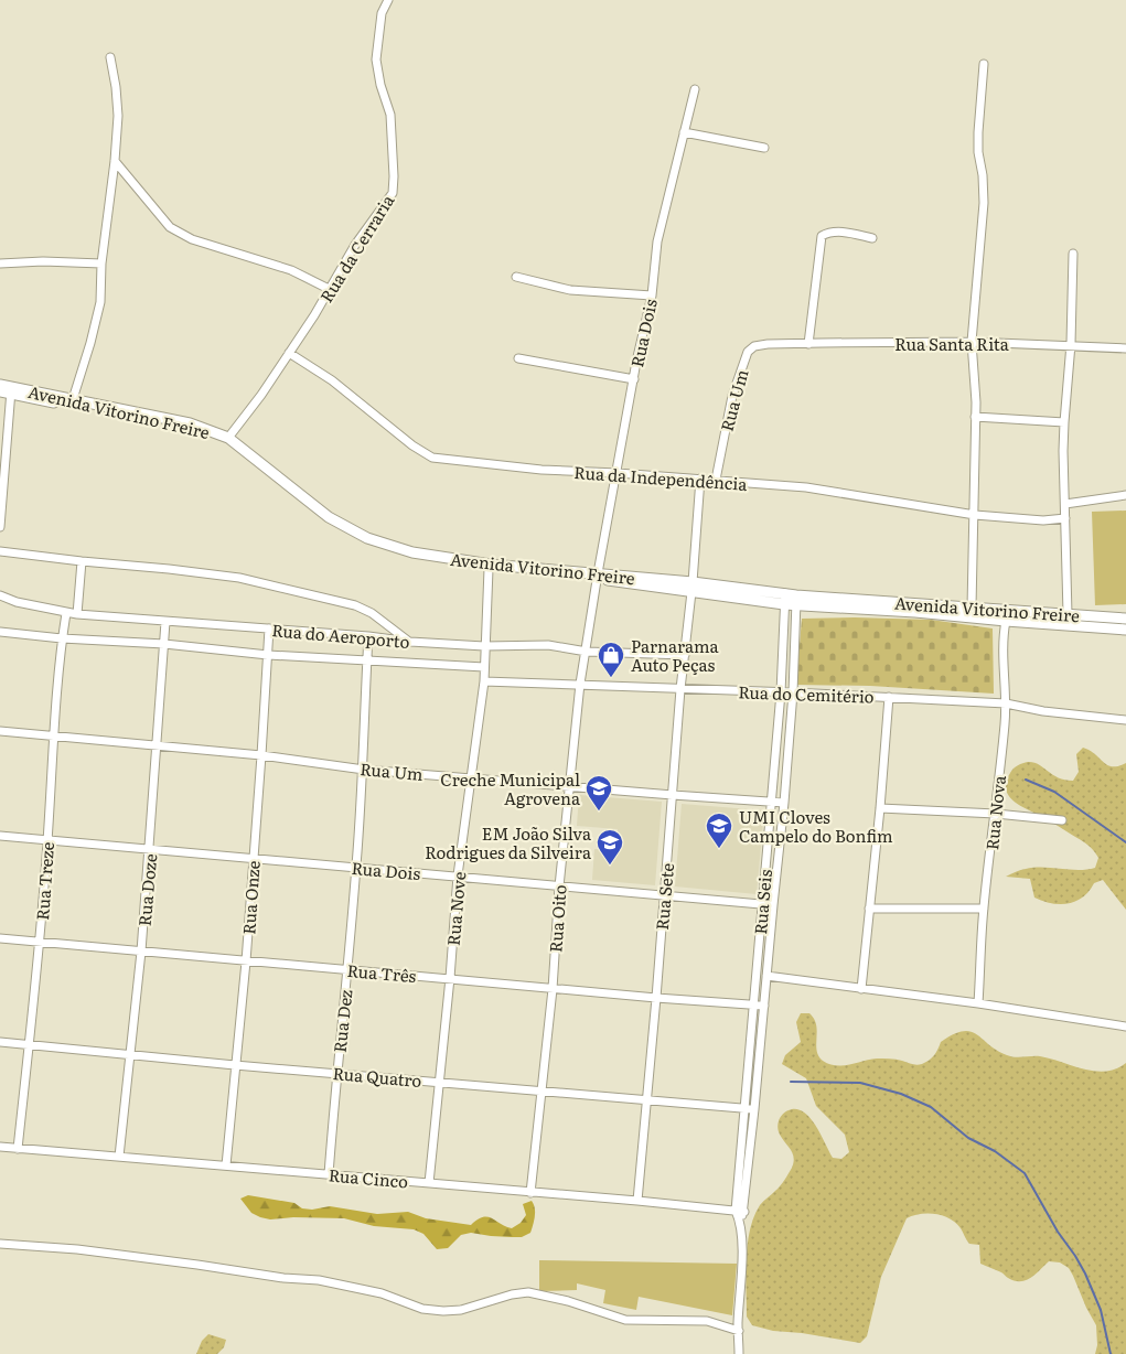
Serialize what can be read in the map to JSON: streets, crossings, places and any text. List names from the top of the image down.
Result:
{
  "streets": {
    "street": [
      "Rua da Cerraria",
      "Rua Dois",
      "Rua Santa Rita",
      "Rua Um",
      "Avenida Vitorino Freire",
      "Rua da Independência",
      "Rua do Aeroporto",
      "Rua do Cemitério",
      "Rua Nova",
      "Rua Treze",
      "Rua Doze",
      "Rua Sete",
      "Rua Onze",
      "Rua Seis",
      "Rua Nove",
      "Rua Oito",
      "Rua Três",
      "Rua Dez",
      "Rua Quatro",
      "Rua Cinco"
    ]
  },
  "crossings": [
    ["Rua da Cerraria", "Avenida Vitorino Freire"],
    ["Rua da Cerraria", "Rua da Independência"],
    ["Rua Dois", "Avenida Vitorino Freire"],
    ["Rua Dois", "Rua da Independência"],
    ["Rua Dois", "Rua Treze"],
    ["Rua Dois", "Rua Doze"],
    ["Rua Dois", "Rua Sete"],
    ["Rua Dois", "Rua Onze"],
    ["Rua Dois", "Rua Seis"],
    ["Rua Dois", "Rua Nove"],
    ["Rua Dois", "Rua Oito"],
    ["Rua Dois", "Rua Dez"],
    ["Rua Santa Rita", "Rua Um"],
    ["Rua Um", "Rua da Independência"],
    ["Rua Um", "Rua Treze"],
    ["Rua Um", "Rua Doze"],
    ["Rua Um", "Rua Sete"],
    ["Rua Um", "Rua Onze"],
    ["Rua Um", "Rua Seis"],
    ["Rua Um", "Rua Nove"],
    ["Rua Um", "Rua Oito"],
    ["Rua Um", "Rua Dez"],
    ["Avenida Vitorino Freire", "Rua Nova"],
    ["Avenida Vitorino Freire", "Rua Sete"],
    ["Avenida Vitorino Freire", "Rua Seis"],
    ["Avenida Vitorino Freire", "Rua Nove"],
    ["Avenida Vitorino Freire", "Rua Oito"],
    ["Rua do Aeroporto", "Rua Treze"],
    ["Rua do Aeroporto", "Rua Doze"],
    ["Rua do Aeroporto", "Rua Sete"],
    ["Rua do Aeroporto", "Rua Onze"],
    ["Rua do Aeroporto", "Rua Nove"],
    ["Rua do Aeroporto", "Rua Oito"],
    ["Rua do Aeroporto", "Rua Dez"],
    ["Rua do Cemitério", "Rua Nova"],
    ["Rua do Cemitério", "Rua Sete"],
    ["Rua do Cemitério", "Rua Seis"],
    ["Rua do Cemitério", "Rua Nove"],
    ["Rua do Cemitério", "Rua Oito"],
    ["Rua Treze", "Rua Três"],
    ["Rua Treze", "Rua Quatro"],
    ["Rua Treze", "Rua Cinco"],
    ["Rua Doze", "Rua Três"],
    ["Rua Doze", "Rua Quatro"],
    ["Rua Doze", "Rua Cinco"],
    ["Rua Sete", "Rua Três"],
    ["Rua Sete", "Rua Quatro"],
    ["Rua Sete", "Rua Cinco"],
    ["Rua Onze", "Rua Três"],
    ["Rua Onze", "Rua Quatro"],
    ["Rua Onze", "Rua Cinco"],
    ["Rua Seis", "Rua Três"],
    ["Rua Seis", "Rua Quatro"],
    ["Rua Seis", "Rua Cinco"],
    ["Rua Nove", "Rua Três"],
    ["Rua Nove", "Rua Quatro"],
    ["Rua Nove", "Rua Cinco"],
    ["Rua Oito", "Rua Três"],
    ["Rua Oito", "Rua Quatro"],
    ["Rua Oito", "Rua Cinco"],
    ["Rua Três", "Rua Dez"],
    ["Rua Dez", "Rua Quatro"],
    ["Rua Dez", "Rua Cinco"]
  ],
  "places": {
    "shop": ["Parnarama Auto Peças"],
    "school or university": ["Creche Municipal Agrovena", "UMI Cloves Campelo do Bonfim", "EM João Silva Rodrigues da Silveira"]
  }
}
